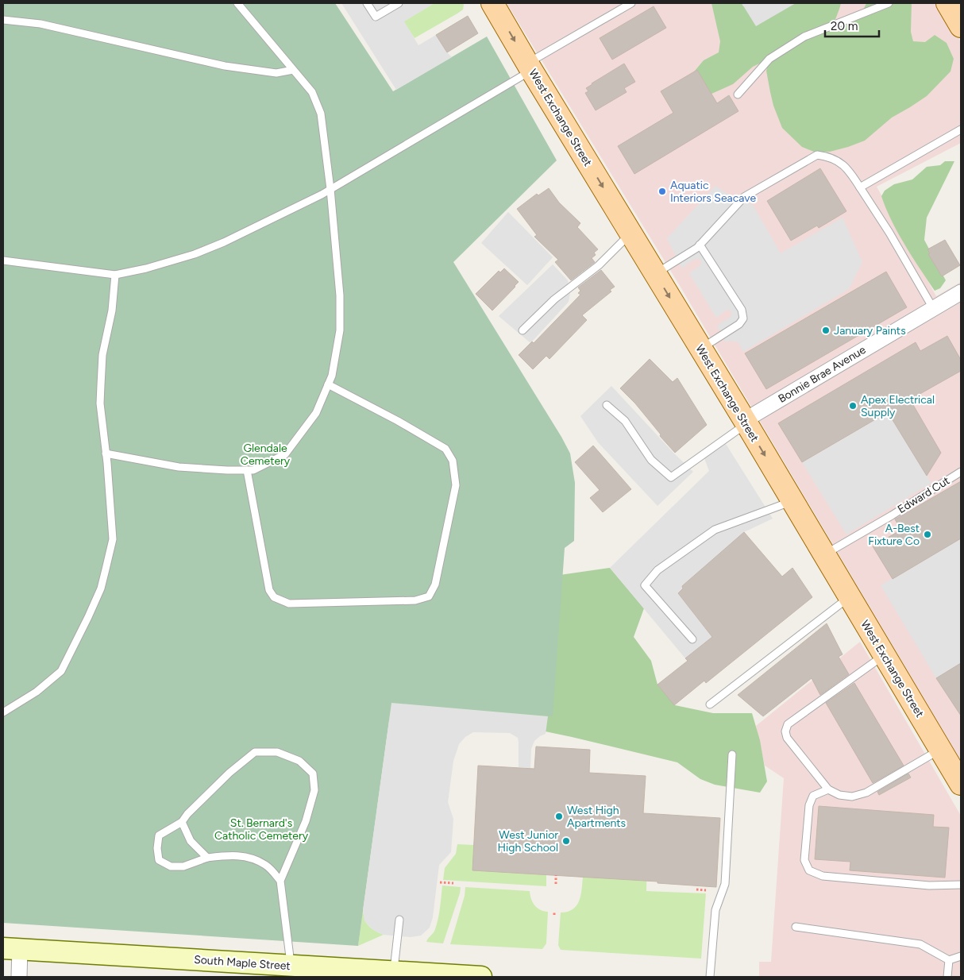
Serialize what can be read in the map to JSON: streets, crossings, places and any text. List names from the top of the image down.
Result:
{
  "streets": {
    "main road": ["West Exchange Street", "South Maple Street"],
    "street": ["Bonnie Brae Avenue"],
    "lane": ["Edward Cut"]
  },
  "crossings": [
    ["West Exchange Street", "Bonnie Brae Avenue"],
    ["West Exchange Street", "Edward Cut"]
  ],
  "one_way": ["West Exchange Street"],
  "parks": ["Glendale Cemetery", "St. Bernard's Catholic Cemetery"],
  "places": [
    "Aquatic Interiors Seacave",
    "January Paints",
    "Apex Electrical Supply",
    "A-Best Fixture Co",
    "West High Apartments",
    "West Junior High School"
  ],
  "scale_bar": "20 m"
}
